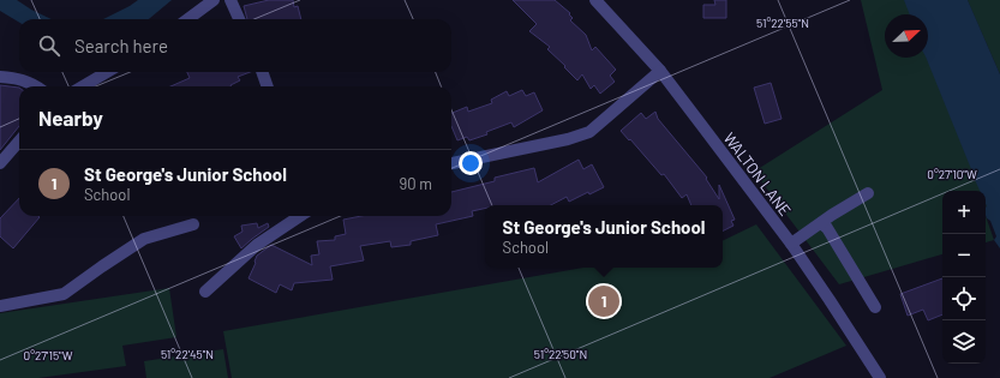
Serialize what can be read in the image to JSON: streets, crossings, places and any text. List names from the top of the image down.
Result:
{
  "streets": {
    "street": ["WALTON LANE"]
  },
  "north": "top right",
  "page": {
    "search": "Search here",
    "heading": "Nearby",
    "list": [
      {
        "mark": "1",
        "name": "St George's Junior School",
        "note": "School",
        "value": "90 m"
      }
    ],
    "map_buttons": ["+", "−"],
    "popup": ["St George's Junior School", "School"],
    "pins": "1"
  },
  "coordinates": [
    "51°22'55\"N",
    "0°27'10\"W",
    "51°22'45\"N",
    "51°22'50\"N",
    "0°27'15\"W"
  ]
}
